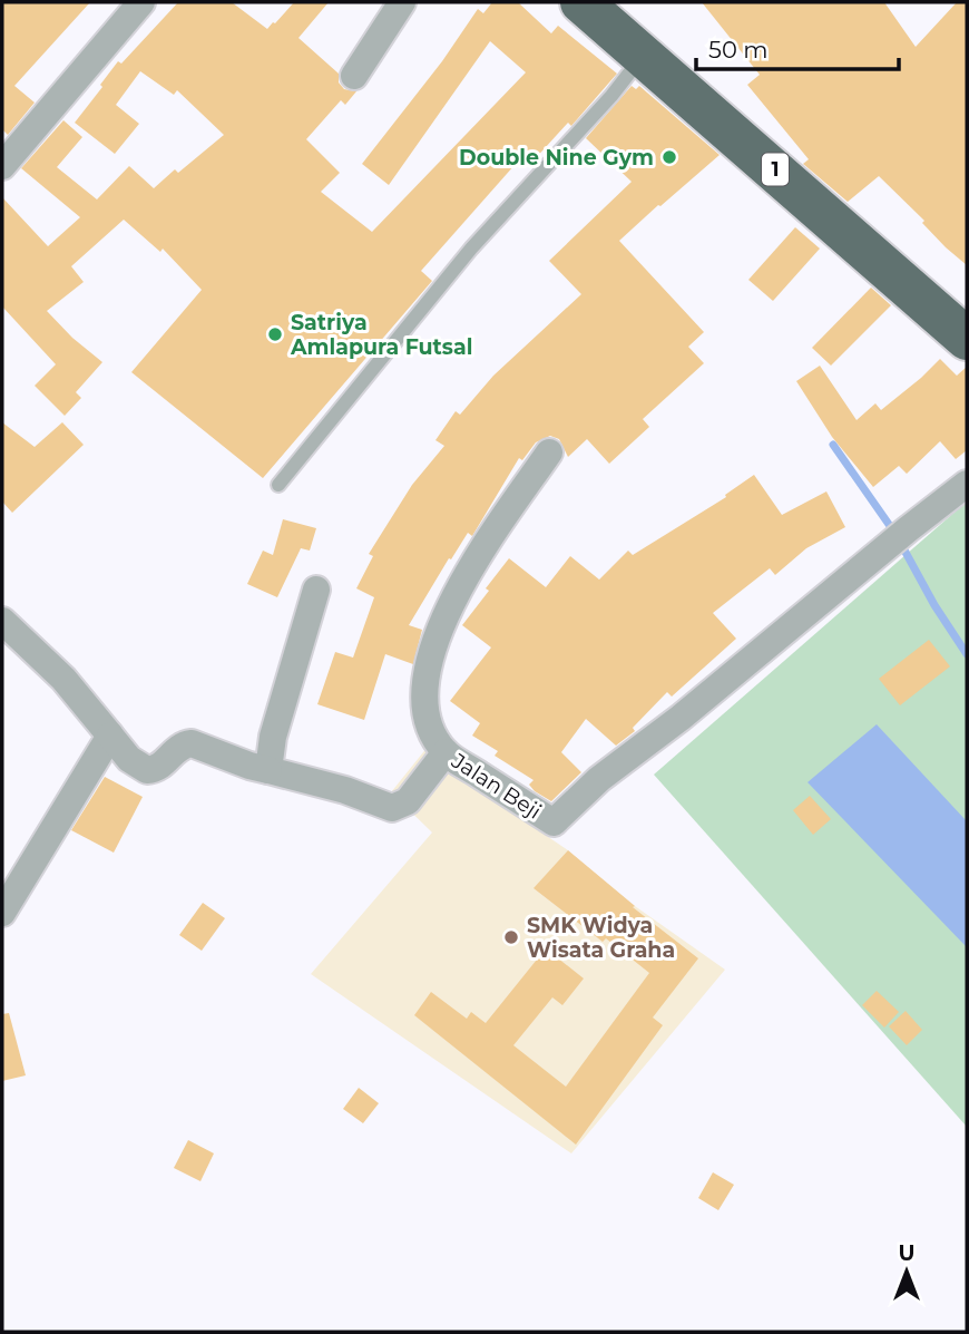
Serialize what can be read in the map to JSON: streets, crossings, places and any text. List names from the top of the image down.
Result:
{
  "streets": {
    "highway": ["1"],
    "street": ["Jalan Beji"]
  },
  "places": ["Double Nine Gym", "Satriya Amlapura Futsal", "SMK Widya Wisata Graha"],
  "scale_bar": "50 m",
  "north": "top"
}
